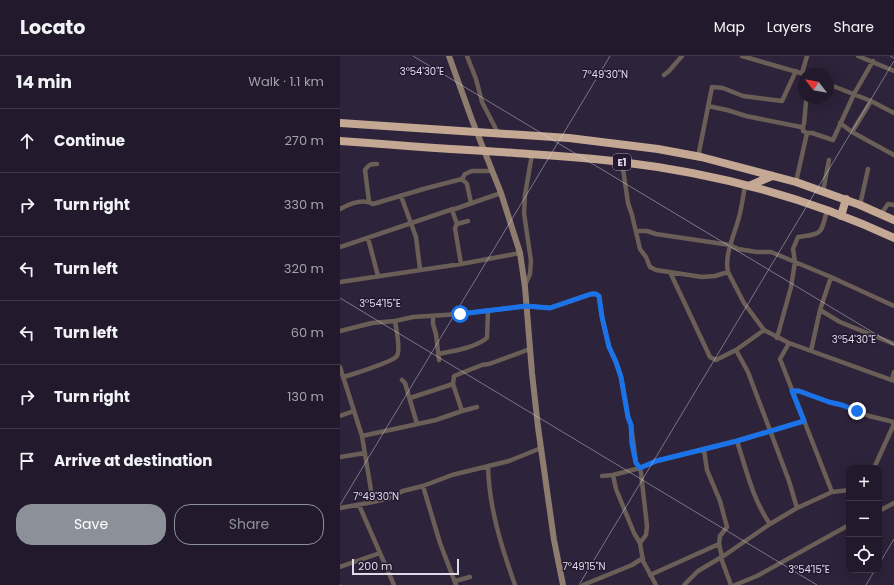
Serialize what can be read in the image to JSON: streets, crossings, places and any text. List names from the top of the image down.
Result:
{
  "streets": {
    "highway": ["E1"]
  },
  "scale_bar": "200 m",
  "north": "top left",
  "page": {
    "header": "Locato",
    "nav": ["Map", "Layers", "Share"],
    "heading": ["14 min", "Walk · 1.1 km"],
    "list": [
      ["Continue", "270 m"],
      ["Turn right", "330 m"],
      ["Turn left", "320 m"],
      ["Turn left", "60 m"],
      ["Turn right", "130 m"],
      "Arrive at destination"
    ],
    "map_buttons": ["+", "−"],
    "buttons": ["Save", "Share"],
    "scale": "200 m"
  },
  "coordinates": [
    "3°54'30\"E",
    "7°49'30\"N",
    "3°54'15\"E",
    "7°49'15\"N"
  ]
}
